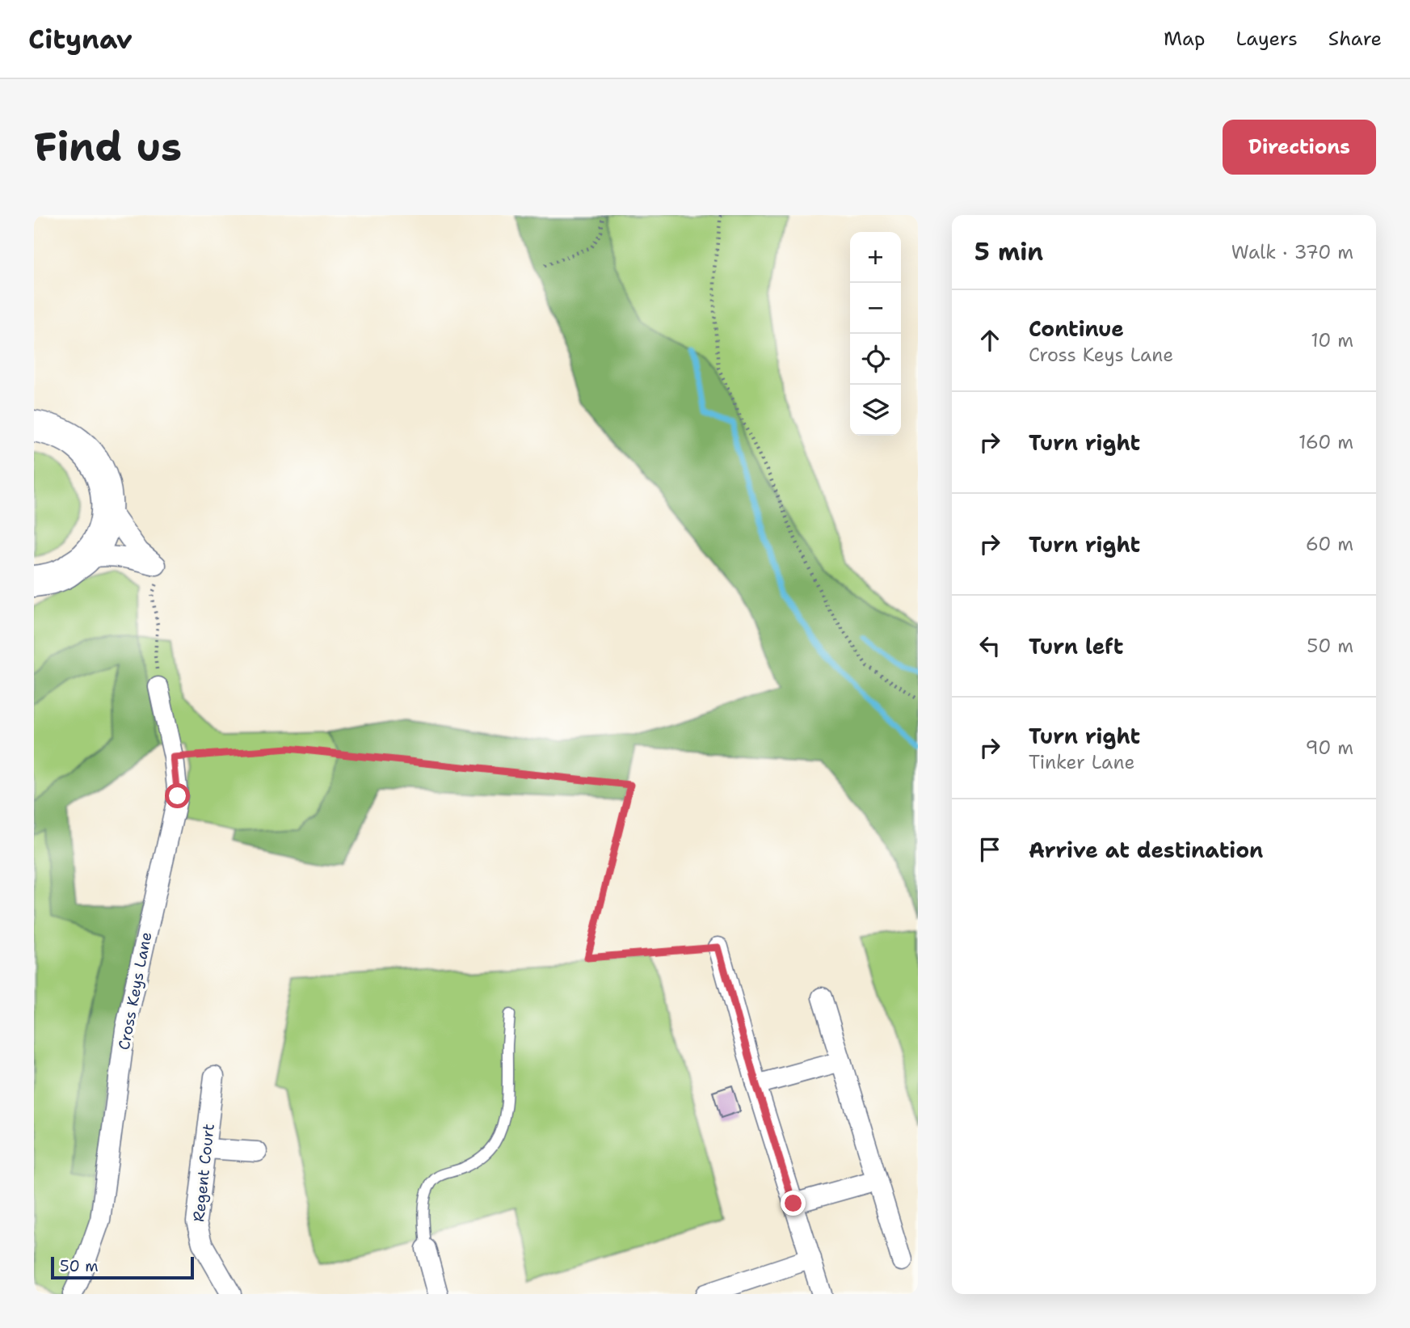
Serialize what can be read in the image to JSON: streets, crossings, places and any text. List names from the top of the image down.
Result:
{
  "streets": {
    "street": ["Cross Keys Lane", "Regent Court"]
  },
  "scale_bar": "50 m",
  "page": {
    "header": "Citynav",
    "nav": ["Map", "Layers", "Share"],
    "buttons": "Directions",
    "title": "Find us",
    "heading": ["5 min", "Walk · 370 m"],
    "map_buttons": ["+", "−"],
    "list": [
      ["Continue", "Cross Keys Lane", "10 m"],
      ["Turn right", "160 m"],
      ["Turn right", "60 m"],
      ["Turn left", "50 m"],
      ["Turn right", "Tinker Lane", "90 m"],
      "Arrive at destination"
    ],
    "scale": "50 m"
  }
}
